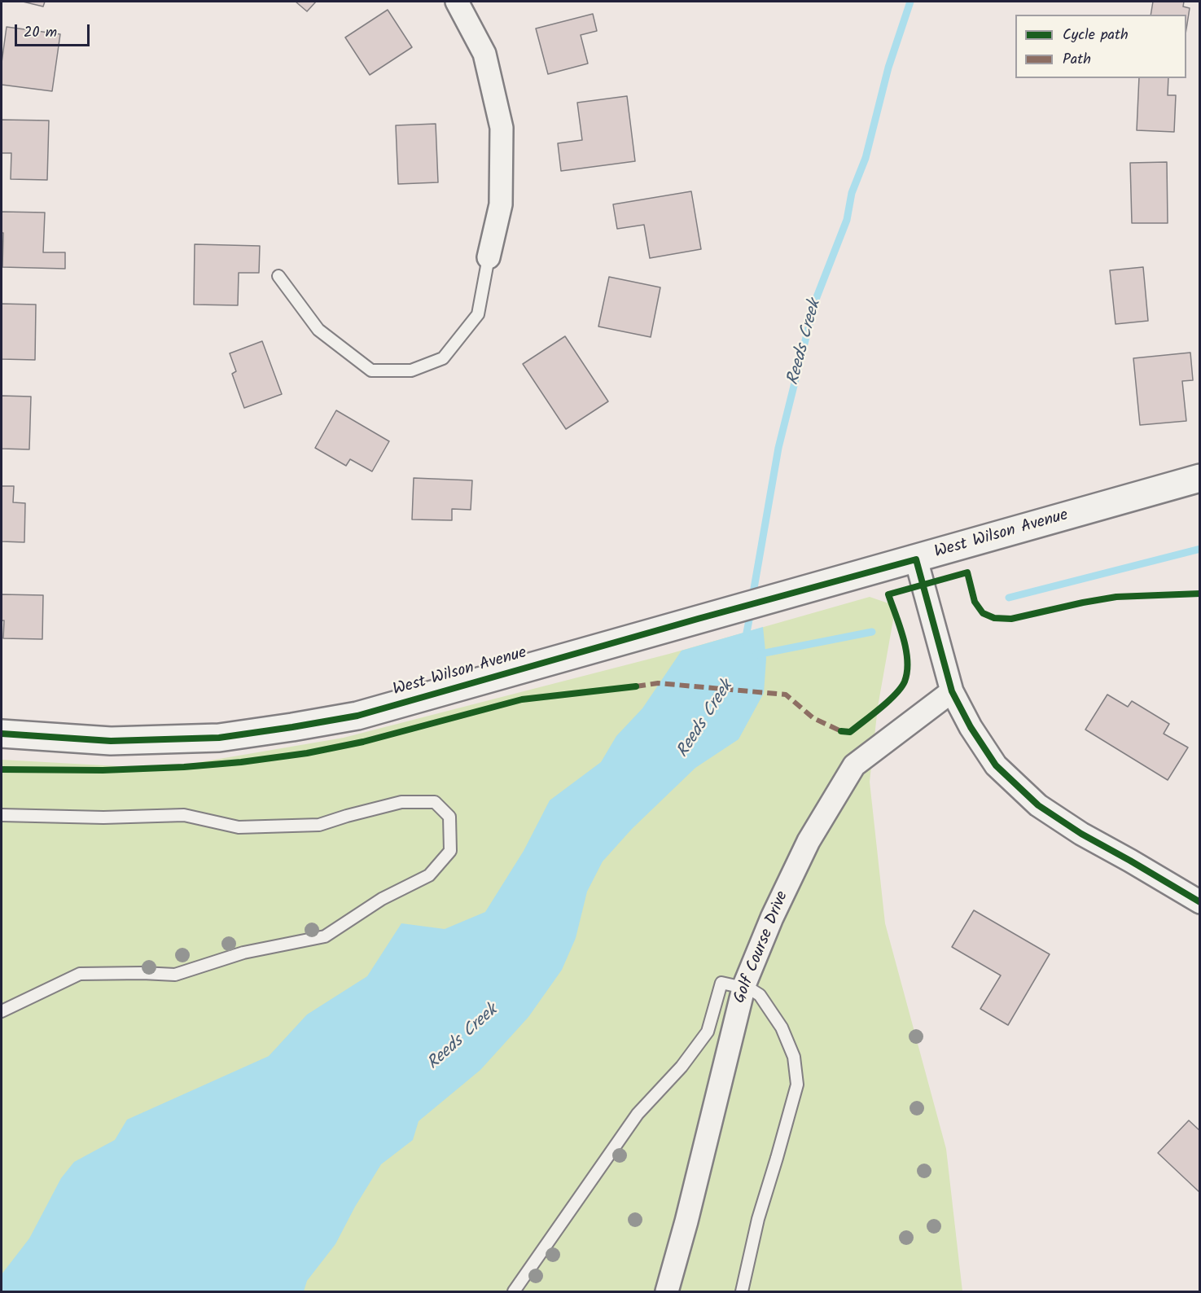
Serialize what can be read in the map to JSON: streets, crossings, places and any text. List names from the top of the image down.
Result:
{
  "streets": {
    "street": ["West Wilson Avenue", "Golf Course Drive"]
  },
  "water": ["Reeds Creek"],
  "legend": ["Cycle path", "Path"],
  "scale_bar": "20 m"
}
